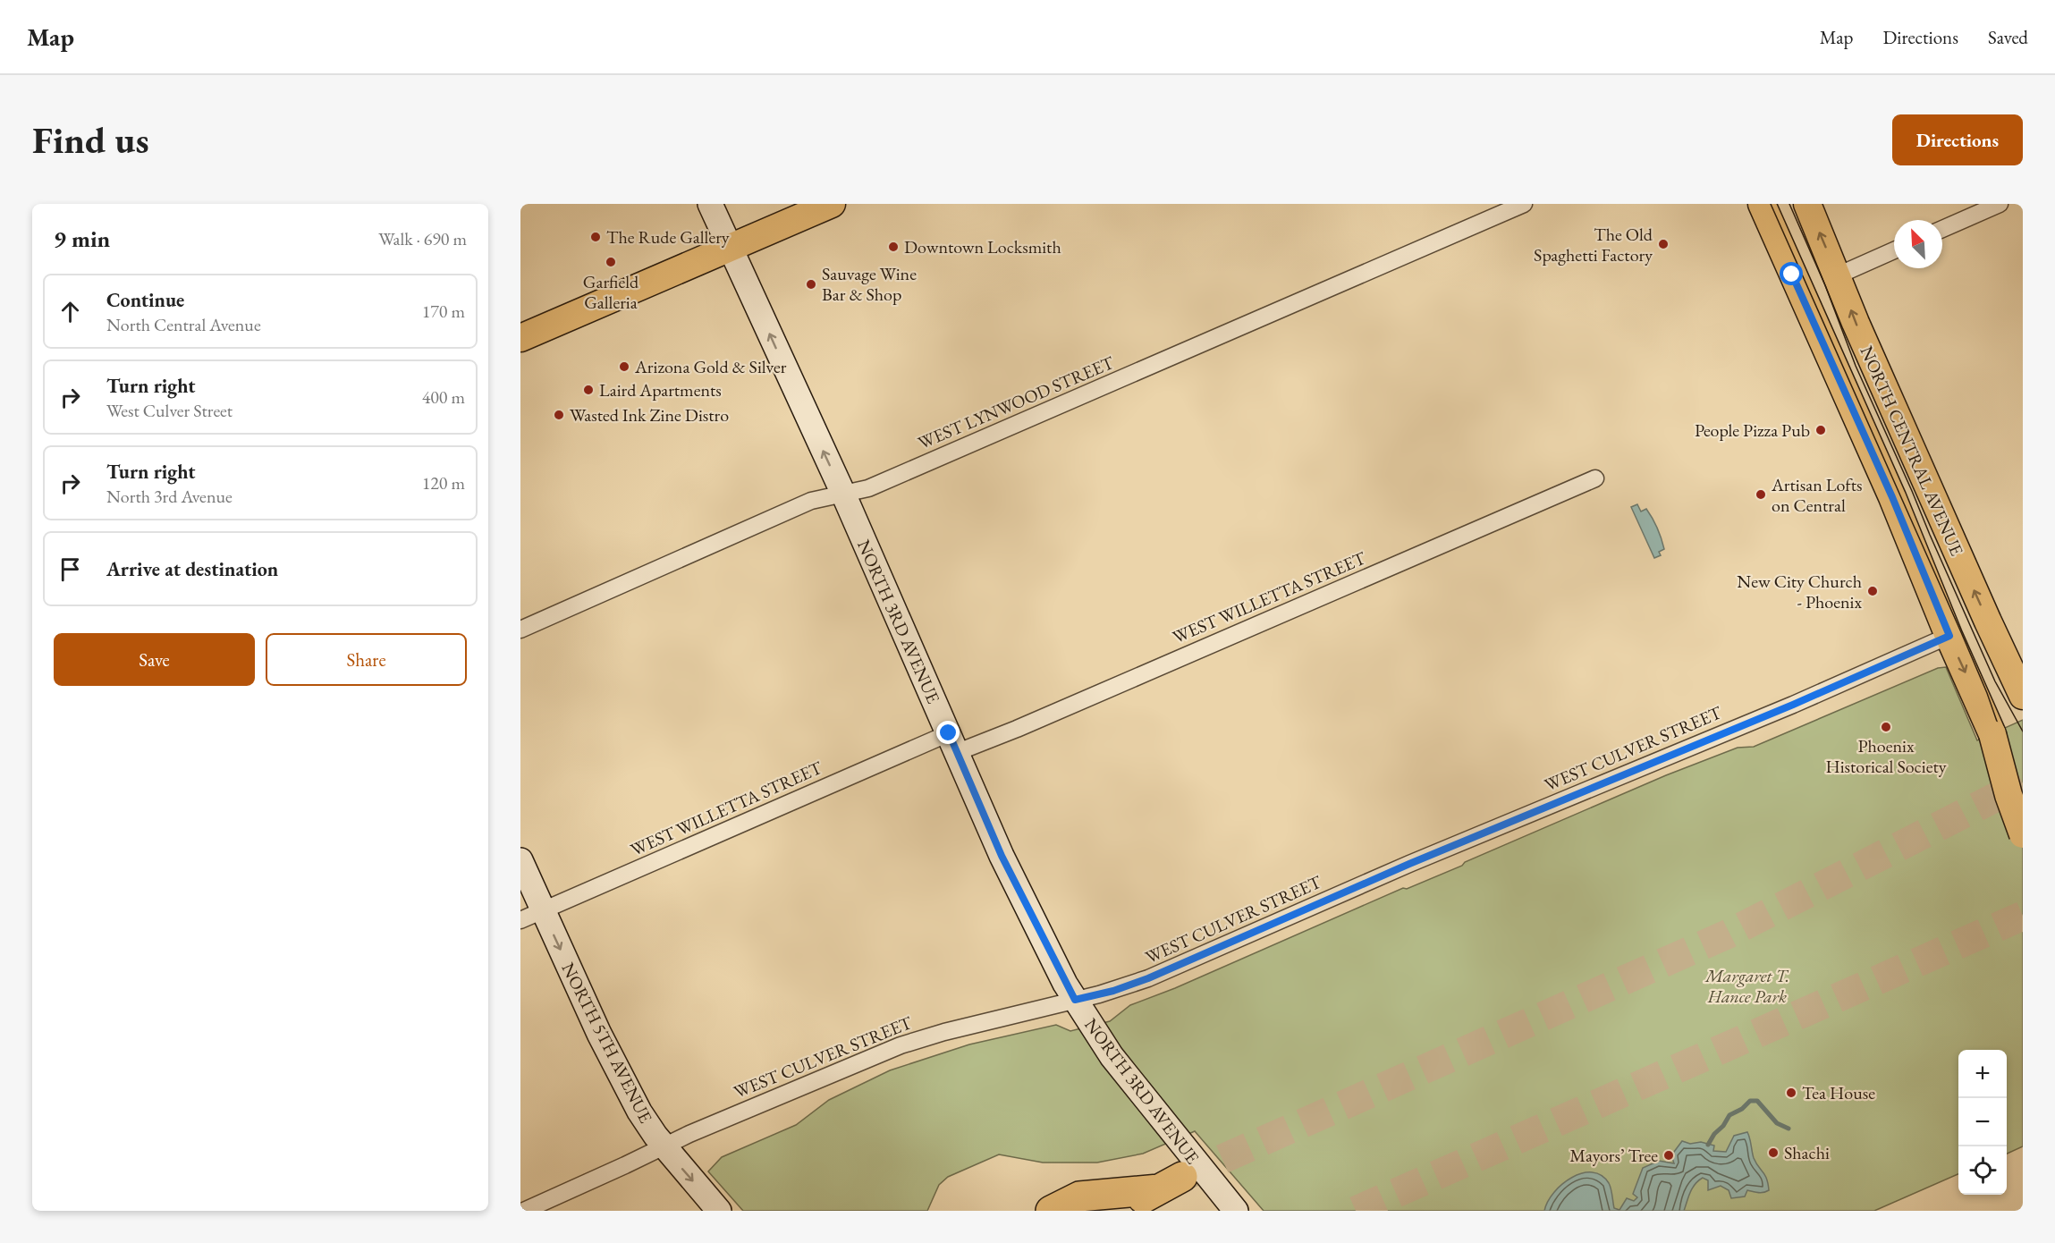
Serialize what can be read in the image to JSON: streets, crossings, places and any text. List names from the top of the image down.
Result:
{
  "streets": {
    "main road": ["NORTH CENTRAL AVENUE"],
    "street": [
      "WEST LYNWOOD STREET",
      "WEST WILLETTA STREET",
      "NORTH 3RD AVENUE",
      "WEST CULVER STREET",
      "NORTH 5TH AVENUE"
    ]
  },
  "crossings": [
    ["WEST LYNWOOD STREET", "NORTH 3RD AVENUE"],
    ["WEST WILLETTA STREET", "NORTH 3RD AVENUE"],
    ["WEST WILLETTA STREET", "NORTH 5TH AVENUE"],
    ["NORTH 3RD AVENUE", "WEST CULVER STREET"],
    ["WEST CULVER STREET", "NORTH 5TH AVENUE"]
  ],
  "one_way": ["NORTH 5TH AVENUE"],
  "parks": ["Margaret T. Hance Park"],
  "places": [
    "The Rude Gallery",
    "The Old Spaghetti Factory",
    "Downtown Locksmith",
    "Garfield Galleria",
    "Sauvage Wine Bar & Shop",
    "Arizona Gold & Silver",
    "Laird Apartments",
    "Wasted Ink Zine Distro",
    "People Pizza Pub",
    "Artisan Lofts on Central",
    "New City Church - Phoenix",
    "Phoenix Historical Society",
    "Tea House",
    "Shachi",
    "Mayors’ Tree"
  ],
  "north": "top left",
  "page": {
    "header": "Map",
    "nav": ["Map", "Directions", "Saved"],
    "buttons": [
      "Directions",
      ["Save", "Share"]
    ],
    "title": "Find us",
    "heading": ["9 min", "Walk · 690 m"],
    "list": [
      ["Continue", "North Central Avenue", "170 m"],
      ["Turn right", "West Culver Street", "400 m"],
      ["Turn right", "North 3rd Avenue", "120 m"],
      "Arrive at destination"
    ],
    "map_buttons": ["+", "−"]
  }
}
